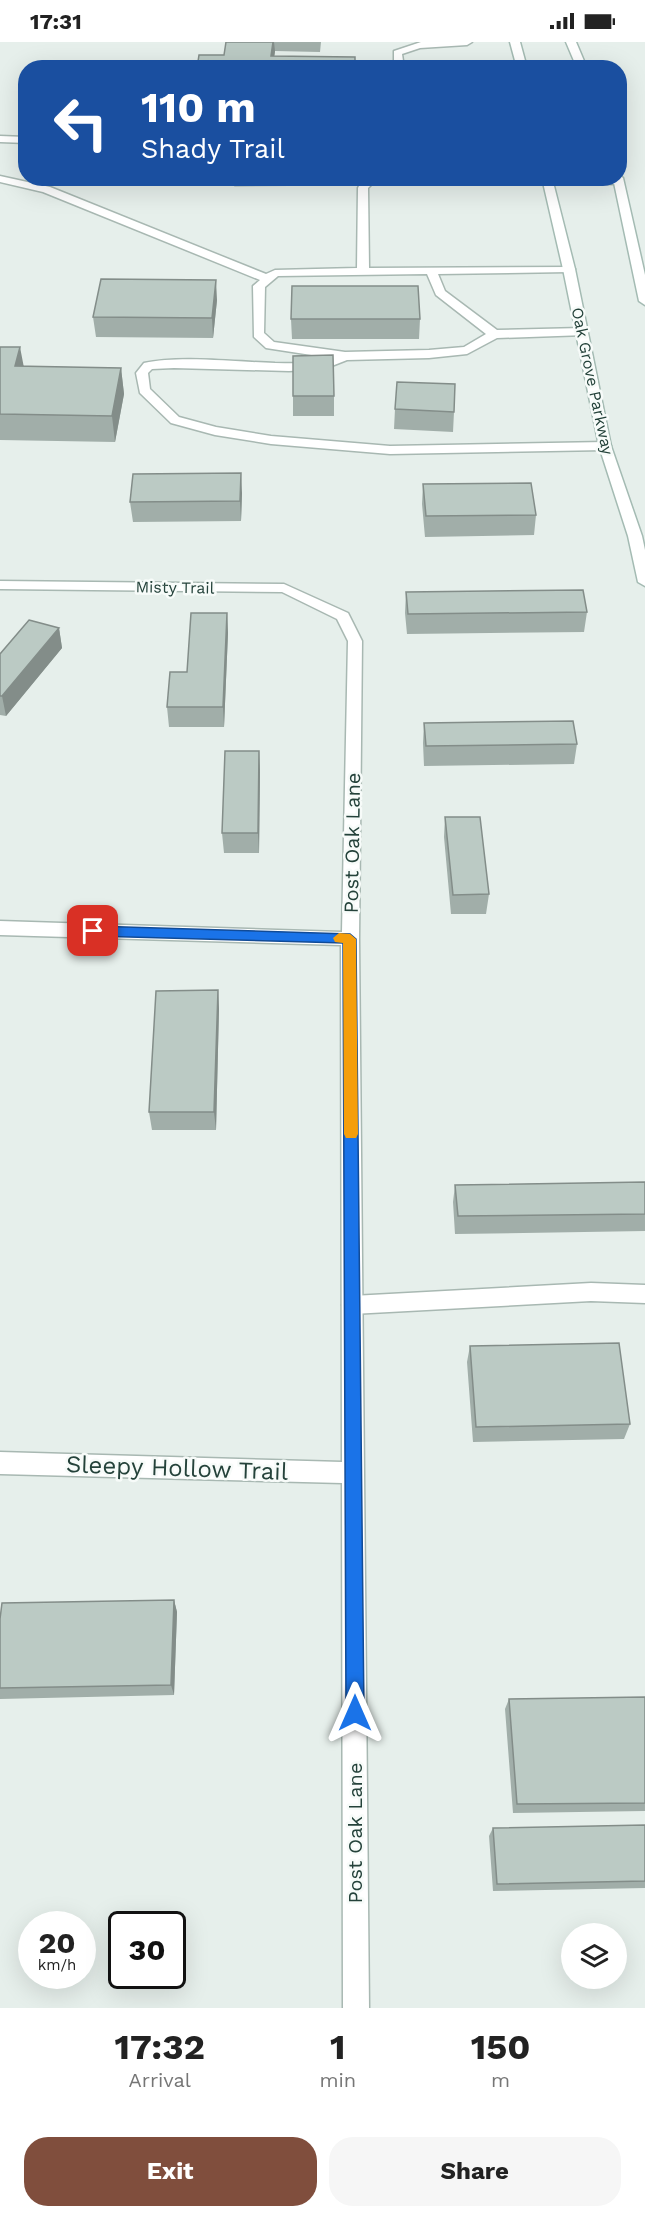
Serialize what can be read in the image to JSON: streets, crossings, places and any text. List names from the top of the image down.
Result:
{
  "streets": {
    "street": [
      "Oak Grove Parkway",
      "Misty Trail",
      "Post Oak Lane",
      "Sleepy Hollow Trail"
    ]
  },
  "crossings": [
    ["Misty Trail", "Post Oak Lane"],
    ["Post Oak Lane", "Sleepy Hollow Trail"]
  ],
  "page": {
    "status": "17:31",
    "turn": ["110 m", "Shady Trail"],
    "speed": "20 km/h",
    "limit": "30",
    "eta": [
      "17:32",
      "Arrival",
      "1",
      "min",
      "150",
      "m"
    ],
    "buttons": ["Exit", "Share"]
  }
}
